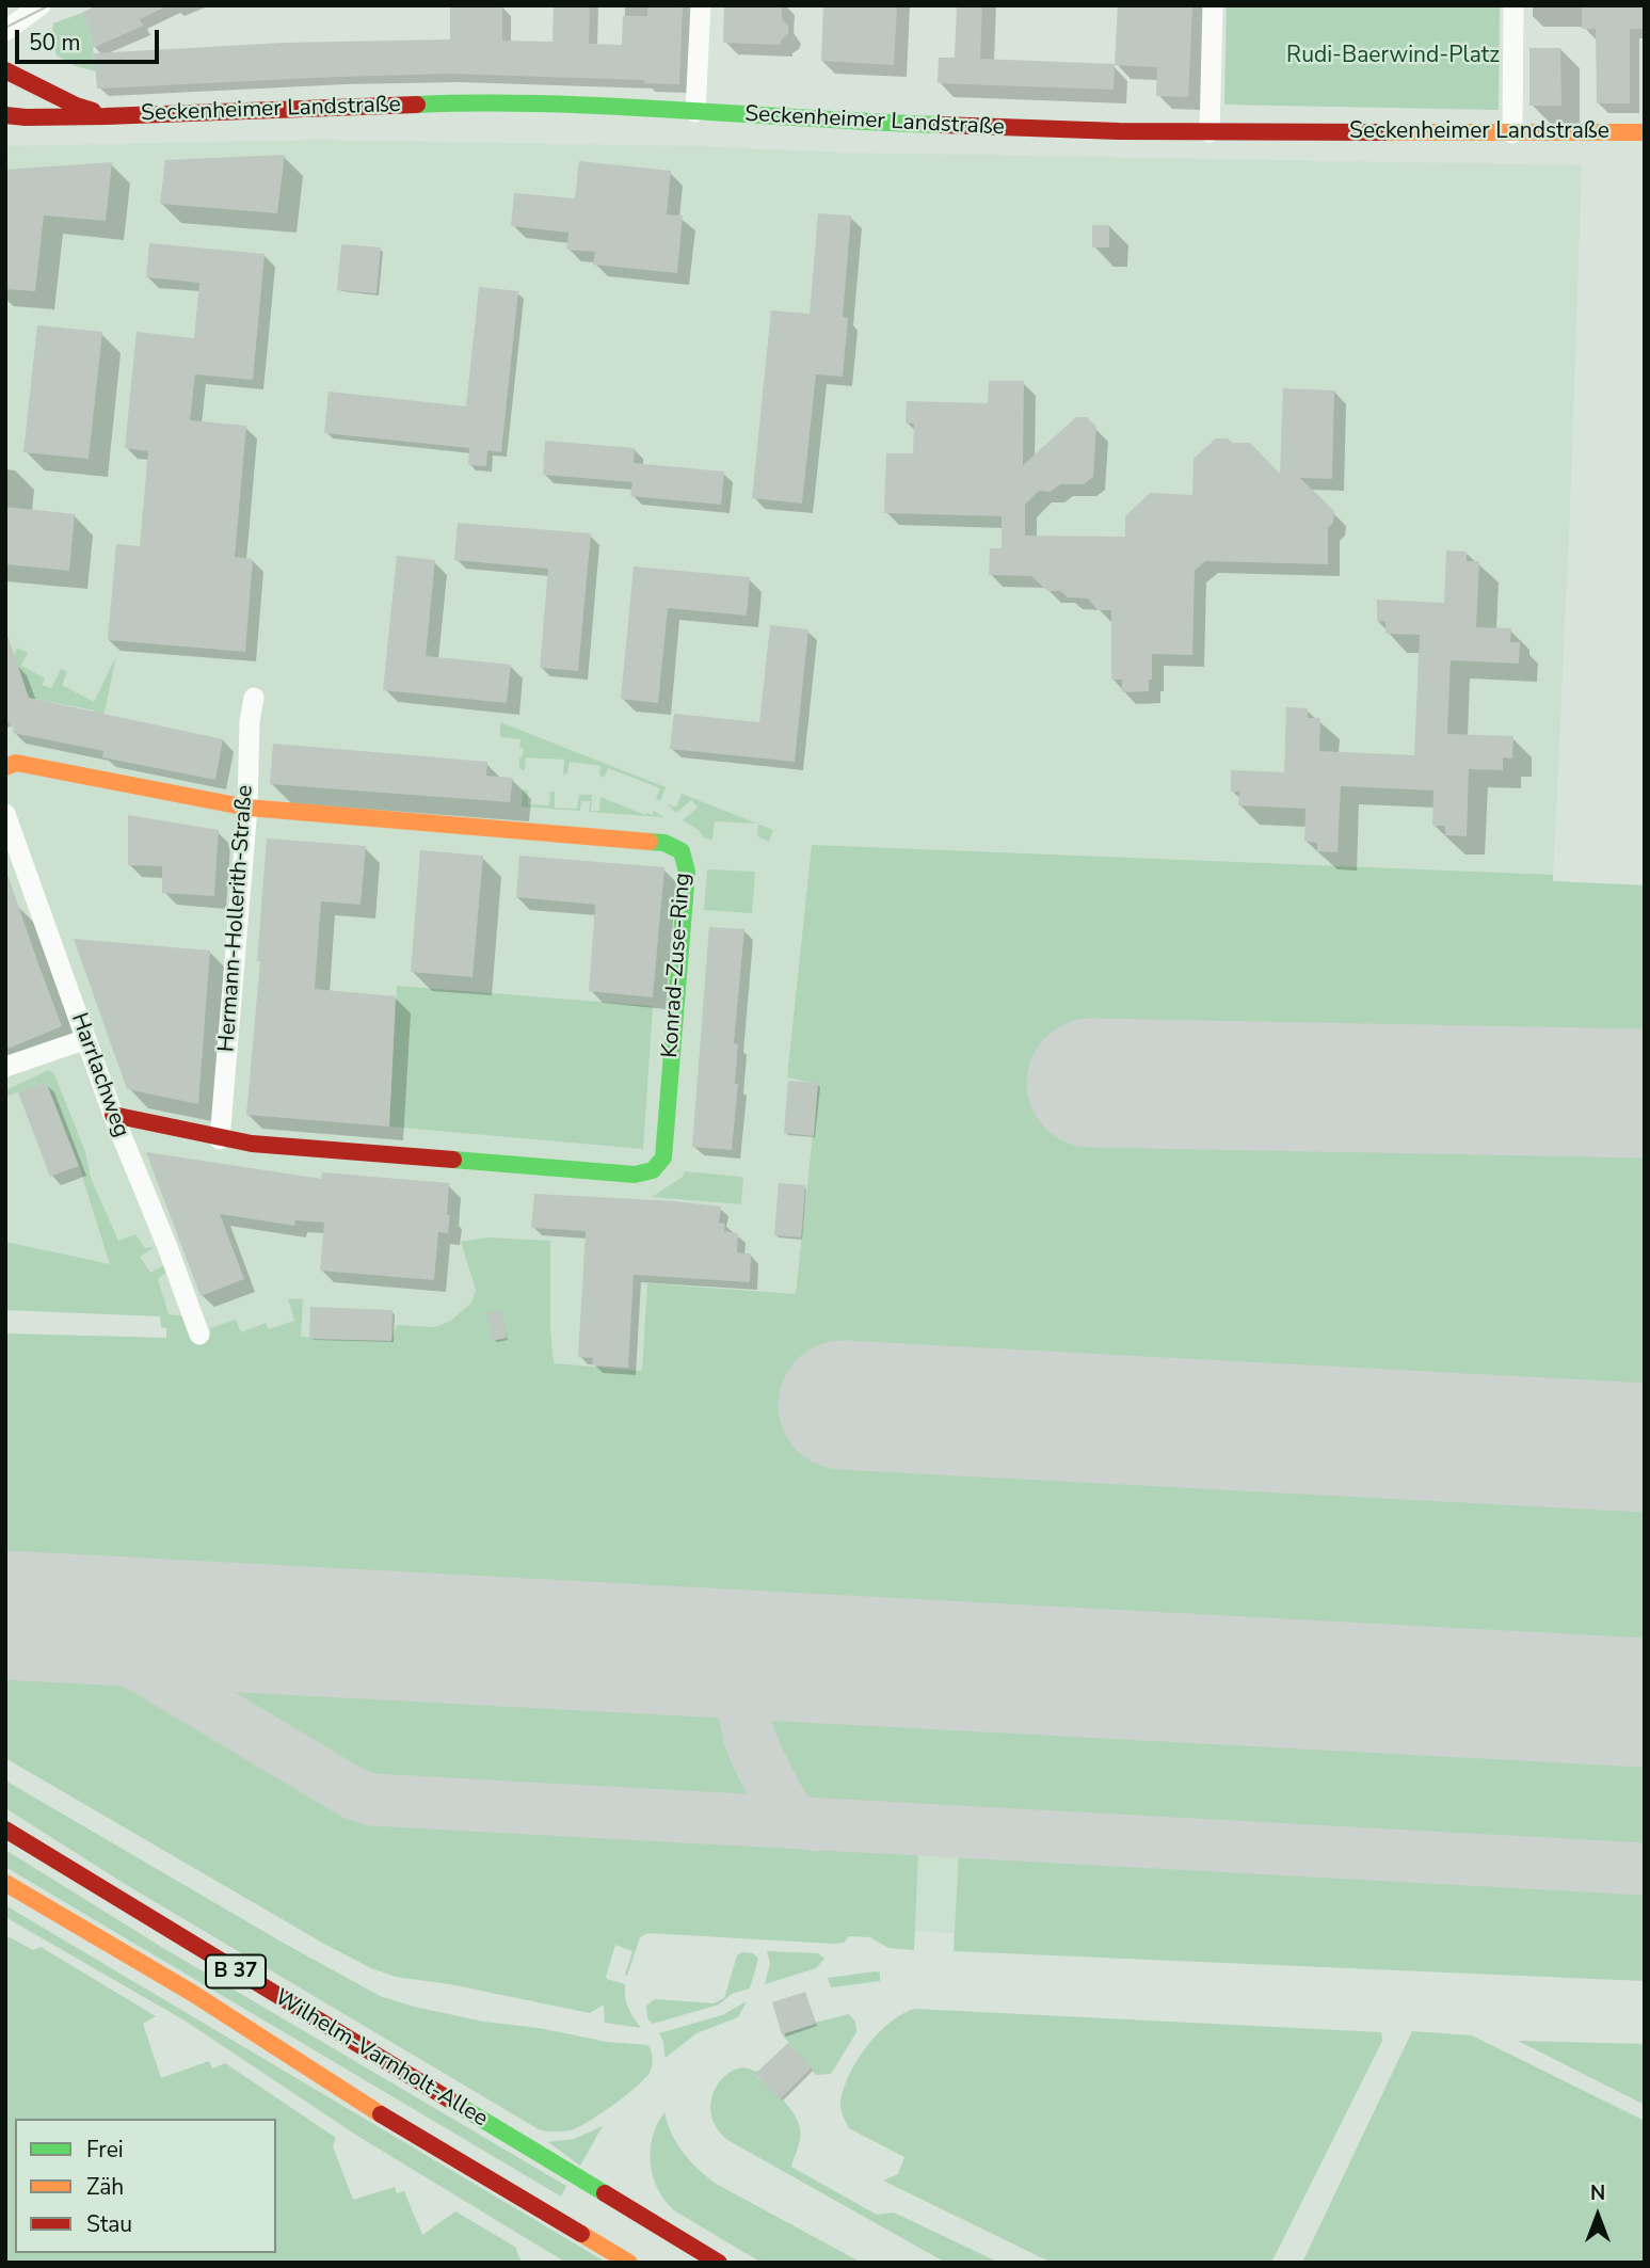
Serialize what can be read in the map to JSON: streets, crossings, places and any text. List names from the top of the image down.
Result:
{
  "streets": {
    "main road": [
      "Seckenheimer Landstraße",
      "Konrad-Zuse-Ring",
      "B 37",
      "Wilhelm-Varnholt-Allee"
    ],
    "street": ["Hermann-Hollerith-Straße", "Harrlachweg"]
  },
  "crossings": [
    ["Hermann-Hollerith-Straße", "Konrad-Zuse-Ring"],
    ["Konrad-Zuse-Ring", "Harrlachweg"]
  ],
  "parks": ["Rudi-Baerwind-Platz"],
  "legend": ["Frei", "Zäh", "Stau"],
  "scale_bar": "50 m",
  "north": "top"
}
